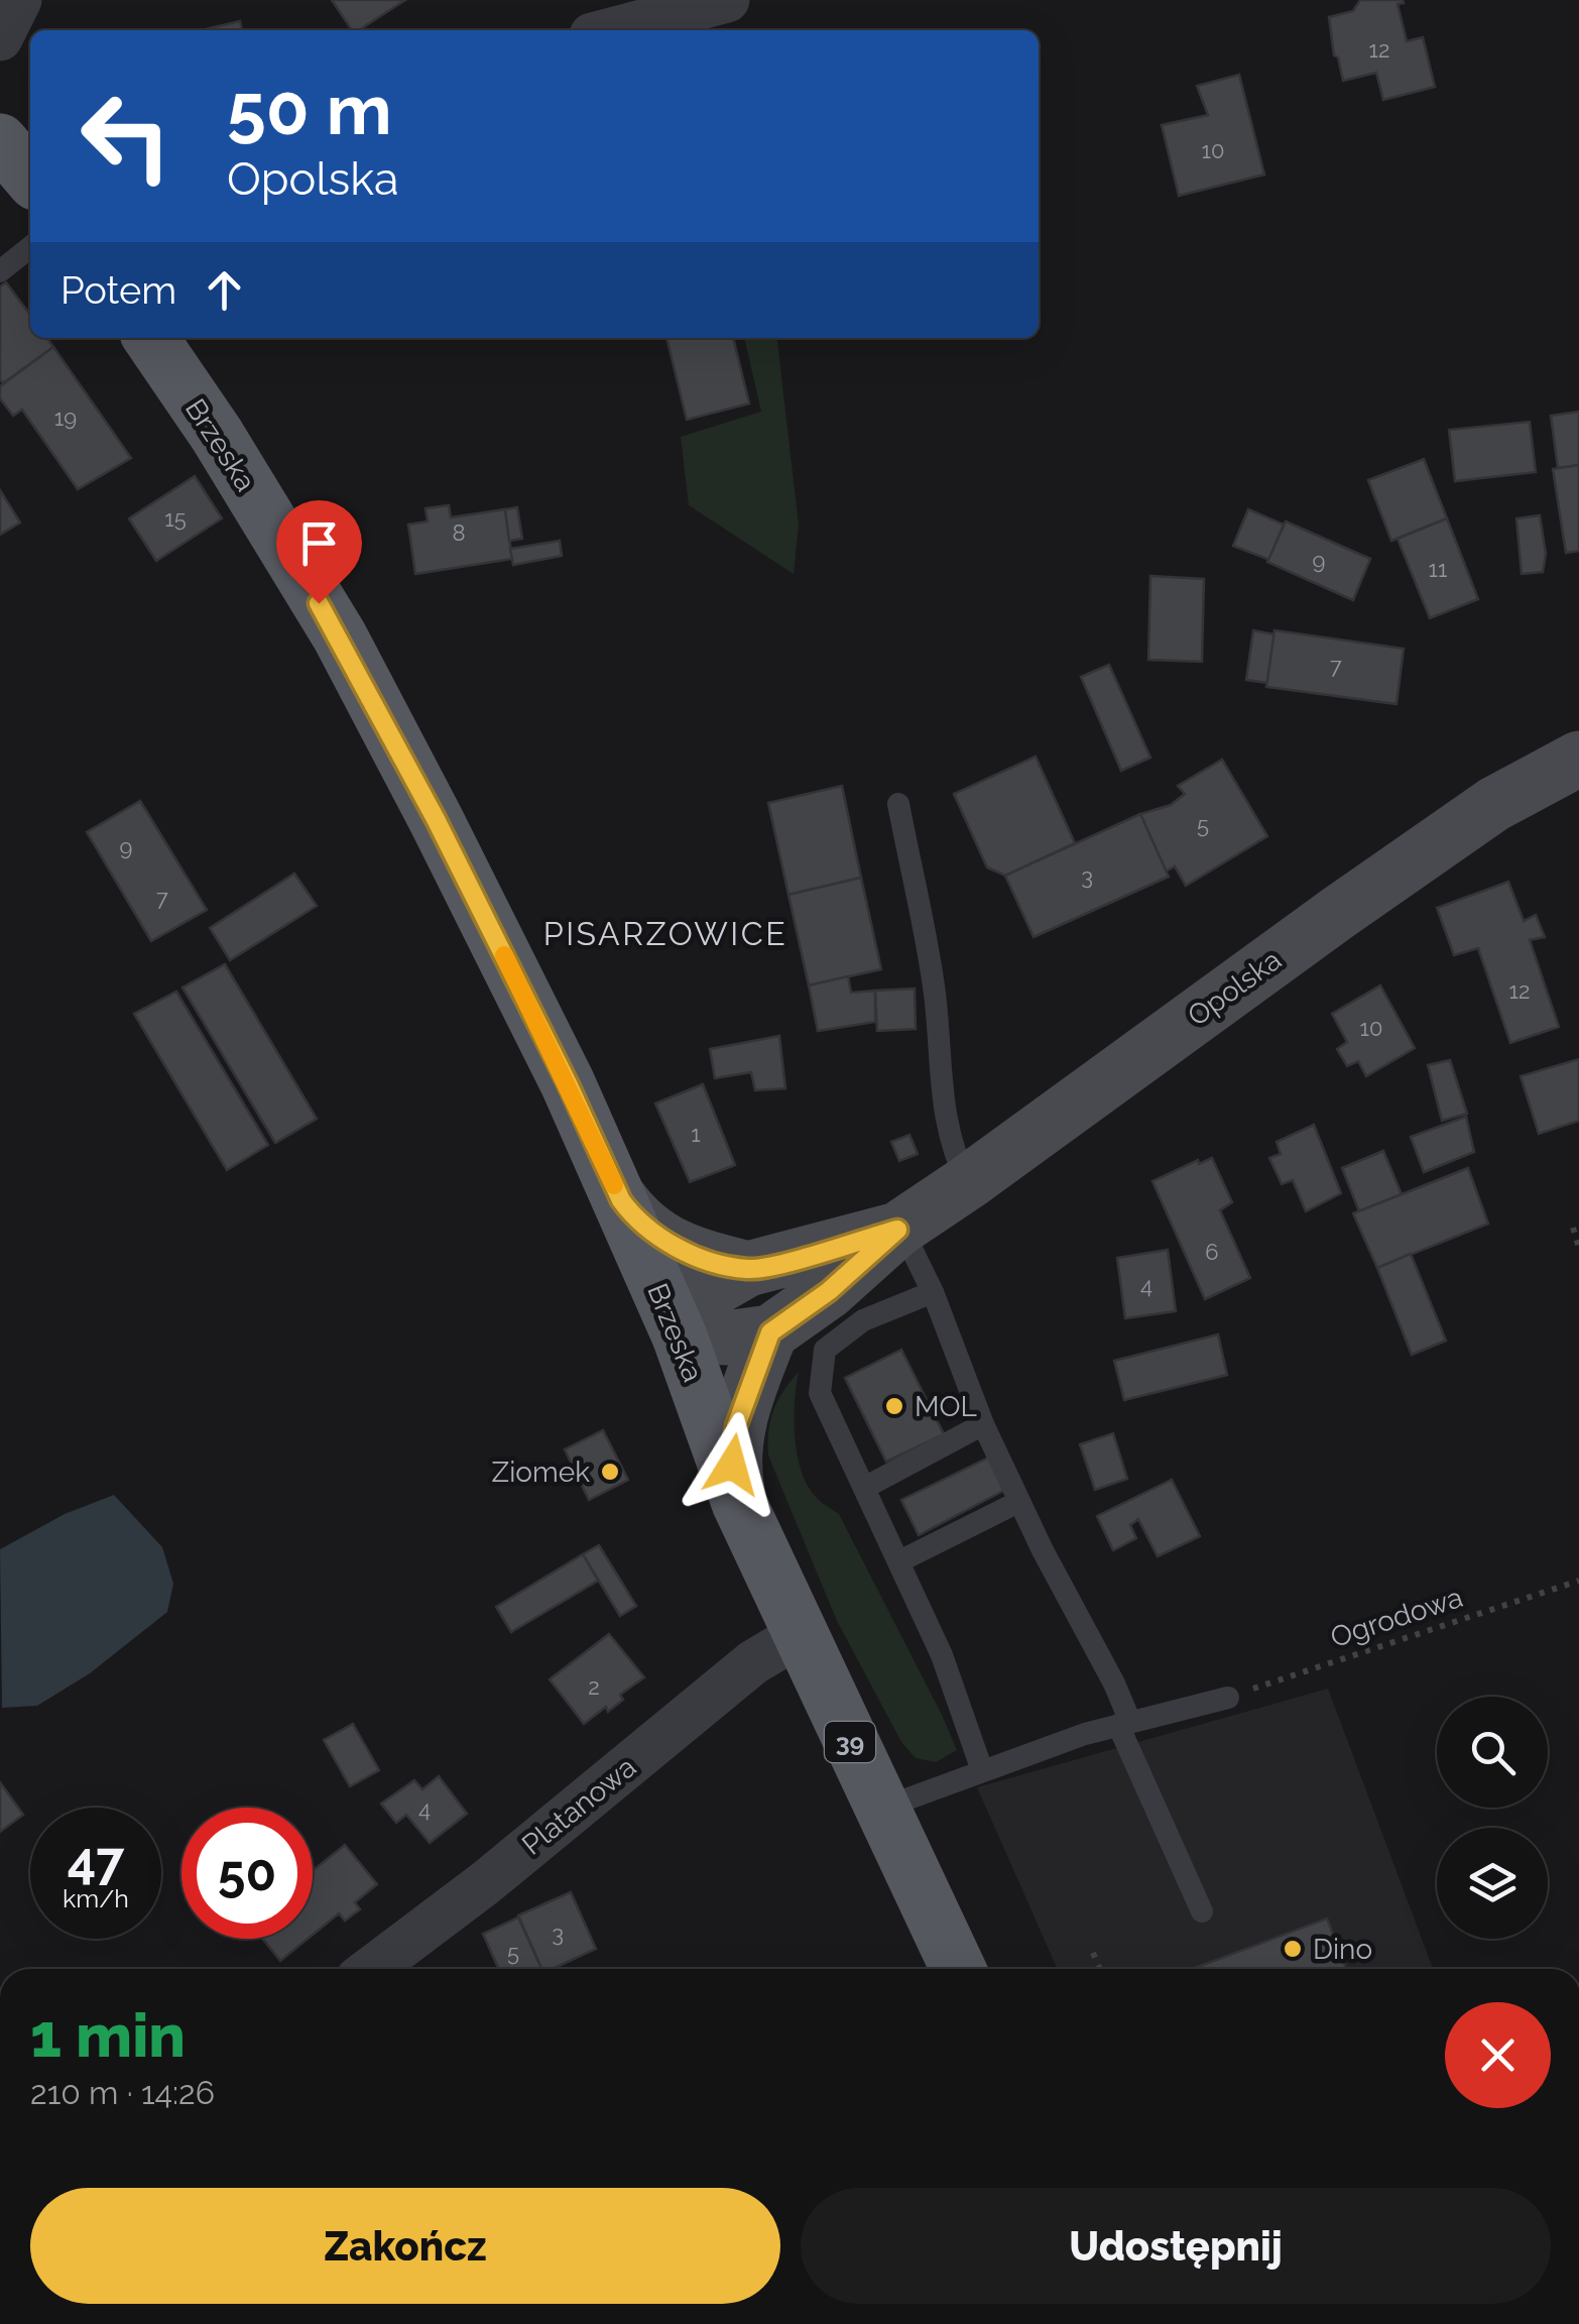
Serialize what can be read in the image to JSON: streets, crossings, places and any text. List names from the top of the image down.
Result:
{
  "streets": {
    "main road": ["Brzeska", "Opolska", "39"],
    "street": ["Platanowa"],
    "path": ["Ogrodowa"]
  },
  "crossings": [
    ["Brzeska", "Opolska"],
    ["Brzeska", "Platanowa"]
  ],
  "districts": ["PISARZOWICE"],
  "places": ["MOL", "Ziomek", "Dino"],
  "house_numbers": [
    "12",
    "10",
    "19",
    "15",
    "8",
    "9",
    "11",
    "7",
    "5",
    "9",
    "3",
    "7",
    "12",
    "10",
    "1",
    "6",
    "4",
    "2",
    "4",
    "3",
    "5"
  ],
  "page": {
    "turn": ["50 m", "Opolska"],
    "then": "Potem",
    "speed": "47 km/h",
    "limit": "50",
    "heading": ["1 min", "210 m · 14:26"],
    "buttons": ["Zakończ", "Udostępnij"]
  }
}
